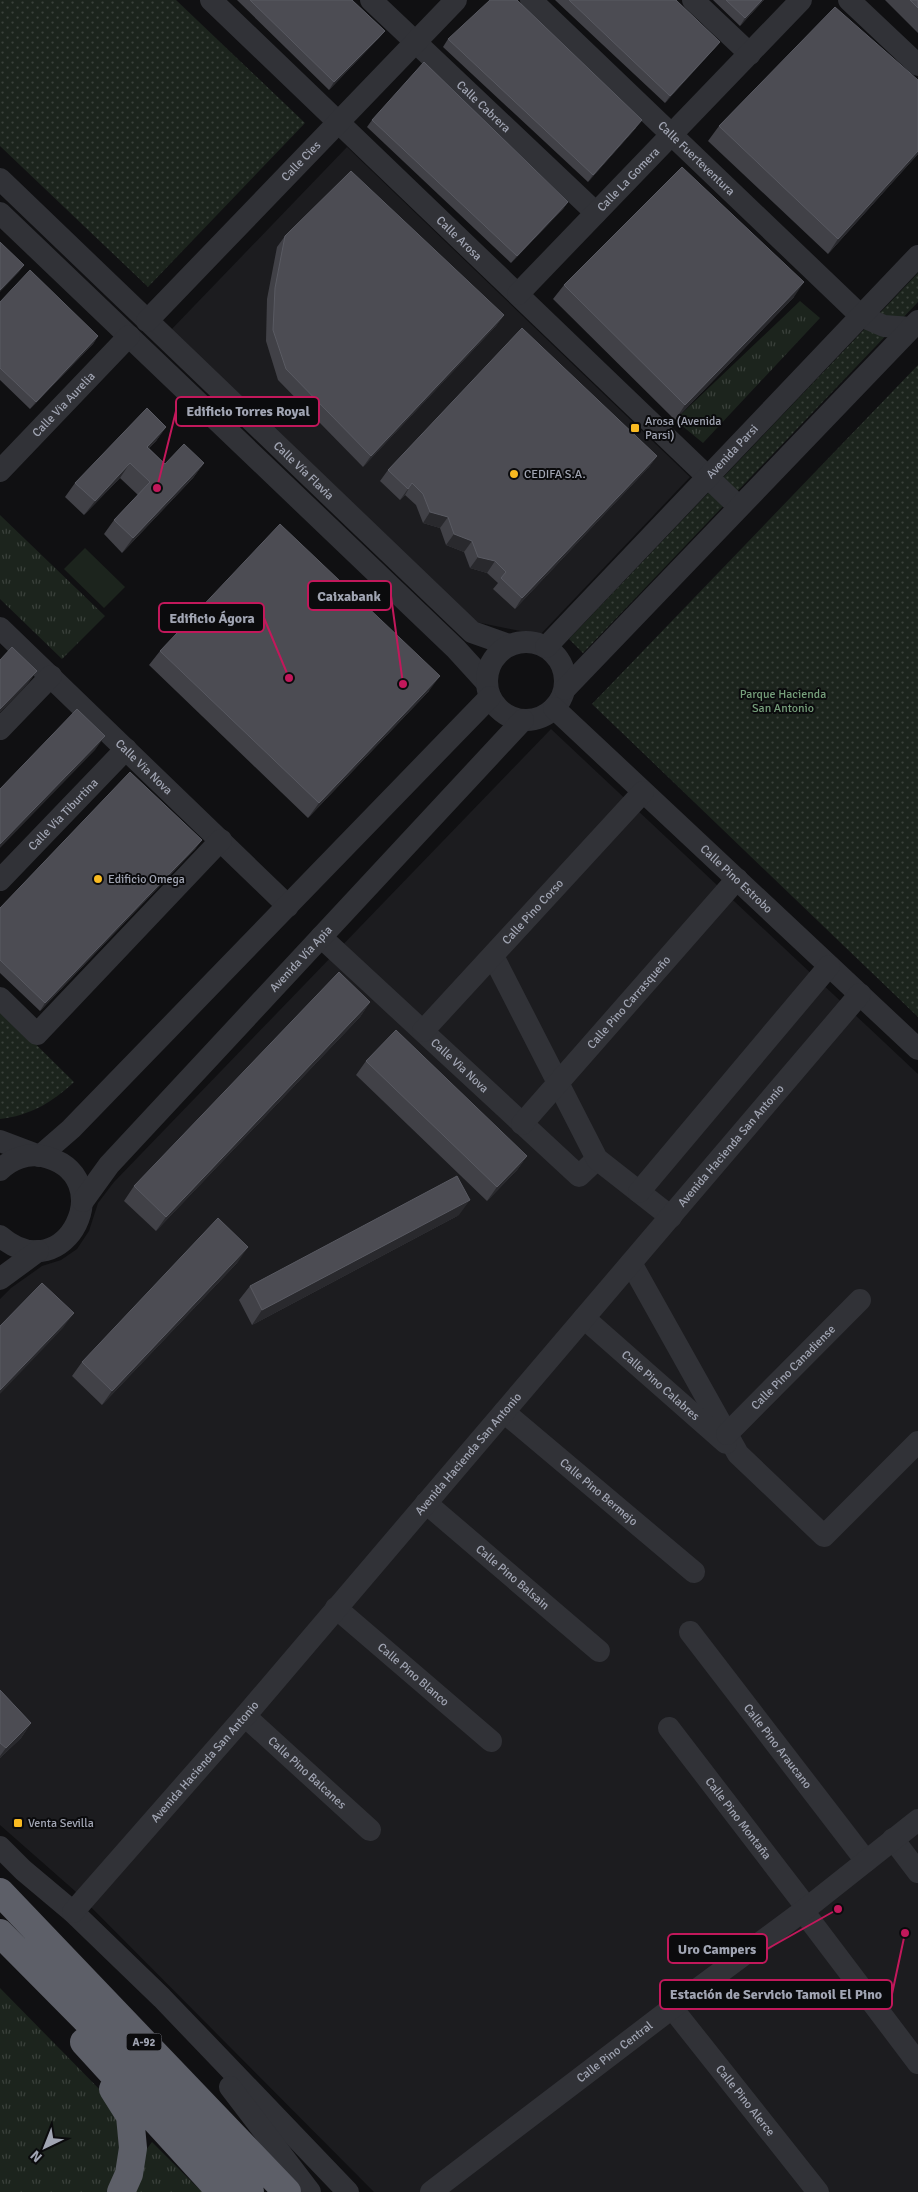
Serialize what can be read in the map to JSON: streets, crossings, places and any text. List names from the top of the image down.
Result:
{
  "streets": {
    "highway": ["A-92"],
    "street": [
      "Calle Cabrera",
      "Calle Fuerteventura",
      "Calle Cies",
      "Calle La Gomera",
      "Calle Arosa",
      "Calle Via Aurelia",
      "Avenida Parsi",
      "Calle Vía Flavia",
      "Calle Via Nova",
      "Calle Via Tiburtina",
      "Calle Pino Estrobo",
      "Calle Pino Corso",
      "Avenida Vía Apia",
      "Calle Pino Carrasqueño",
      "Avenida Hacienda San Antonio",
      "Calle Pino Canadiense",
      "Calle Pino Calabres",
      "Calle Pino Bermejo",
      "Calle Pino Balsain",
      "Calle Pino Blanco",
      "Calle Pino Araucano",
      "Calle Pino Balcanes",
      "Calle Pino Montaña",
      "Calle Pino Central",
      "Calle Pino Alerce"
    ]
  },
  "crossings": [
    ["Calle Cabrera", "Calle Cies"],
    ["Calle Cabrera", "Calle La Gomera"],
    ["Calle Fuerteventura", "Calle La Gomera"],
    ["Calle Fuerteventura", "Avenida Parsi"],
    ["Calle Cies", "Calle Arosa"],
    ["Calle Cies", "Calle Vía Flavia"],
    ["Calle La Gomera", "Calle Arosa"],
    ["Calle Arosa", "Avenida Parsi"],
    ["Calle Via Aurelia", "Calle Vía Flavia"],
    ["Avenida Parsi", "Calle Vía Flavia"],
    ["Avenida Parsi", "Calle Pino Estrobo"],
    ["Avenida Parsi", "Avenida Vía Apia"],
    ["Calle Vía Flavia", "Calle Pino Estrobo"],
    ["Calle Vía Flavia", "Avenida Vía Apia"],
    ["Calle Via Nova", "Calle Via Tiburtina"],
    ["Calle Via Nova", "Calle Pino Corso"],
    ["Calle Via Nova", "Avenida Vía Apia"],
    ["Calle Via Nova", "Calle Pino Carrasqueño"],
    ["Calle Pino Estrobo", "Calle Pino Corso"],
    ["Calle Pino Estrobo", "Avenida Vía Apia"],
    ["Calle Pino Estrobo", "Calle Pino Carrasqueño"],
    ["Calle Pino Estrobo", "Avenida Hacienda San Antonio"],
    ["Avenida Hacienda San Antonio", "Calle Pino Calabres"],
    ["Avenida Hacienda San Antonio", "Calle Pino Bermejo"],
    ["Avenida Hacienda San Antonio", "Calle Pino Balsain"],
    ["Avenida Hacienda San Antonio", "Calle Pino Blanco"],
    ["Avenida Hacienda San Antonio", "Calle Pino Balcanes"],
    ["Calle Pino Araucano", "Calle Pino Central"],
    ["Calle Pino Montaña", "Calle Pino Central"],
    ["Calle Pino Central", "Calle Pino Alerce"]
  ],
  "parks": ["Parque Hacienda San Antonio"],
  "places": {
    "transit": ["Arosa (Avenida Parsi)", "Venta Sevilla"],
    "other": [
      "CEDIFA S.A.",
      "Edificio Torres Royal",
      "Edificio Ágora",
      "Caixabank",
      "Edificio Omega",
      "Uro Campers",
      "Estación de Servicio Tamoil El Pino"
    ]
  },
  "north": "bottom left"
}
